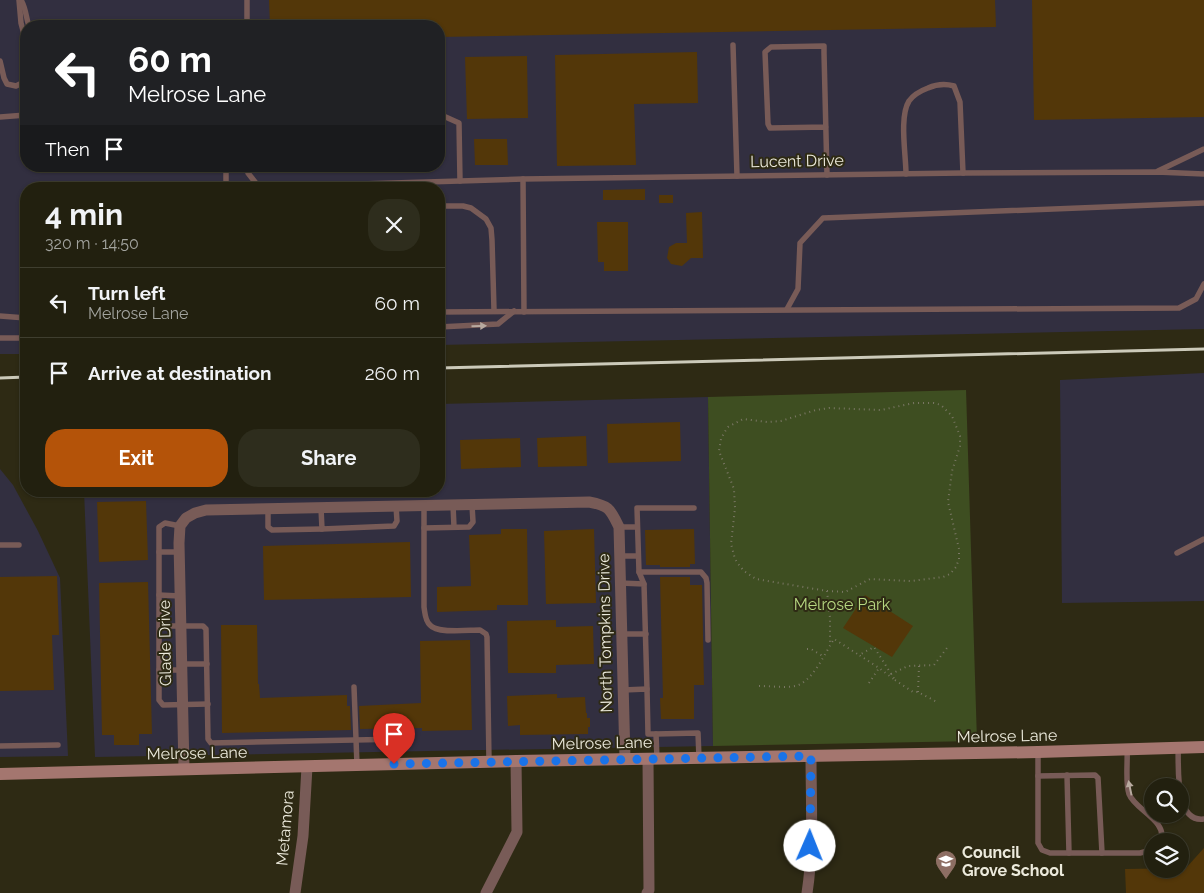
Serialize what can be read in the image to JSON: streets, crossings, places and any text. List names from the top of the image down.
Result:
{
  "streets": {
    "street": [
      "North Tompkins Drive",
      "Glade Drive",
      "Melrose Lane",
      "Metamora"
    ],
    "lane": ["Lucent Drive"]
  },
  "crossings": [
    ["North Tompkins Drive", "Melrose Lane"],
    ["Glade Drive", "Melrose Lane"],
    ["Melrose Lane", "Metamora"]
  ],
  "parks": ["Melrose Park"],
  "places": {
    "school or university": ["Council Grove School"]
  },
  "page": {
    "turn": ["60 m", "Melrose Lane"],
    "then": "Then",
    "heading": ["4 min", "320 m · 14:50"],
    "list": [
      {
        "name": "Turn left",
        "note": "Melrose Lane",
        "value": "60 m"
      },
      {
        "name": "Arrive at destination",
        "value": "260 m"
      }
    ],
    "buttons": ["Exit", "Share"]
  }
}
